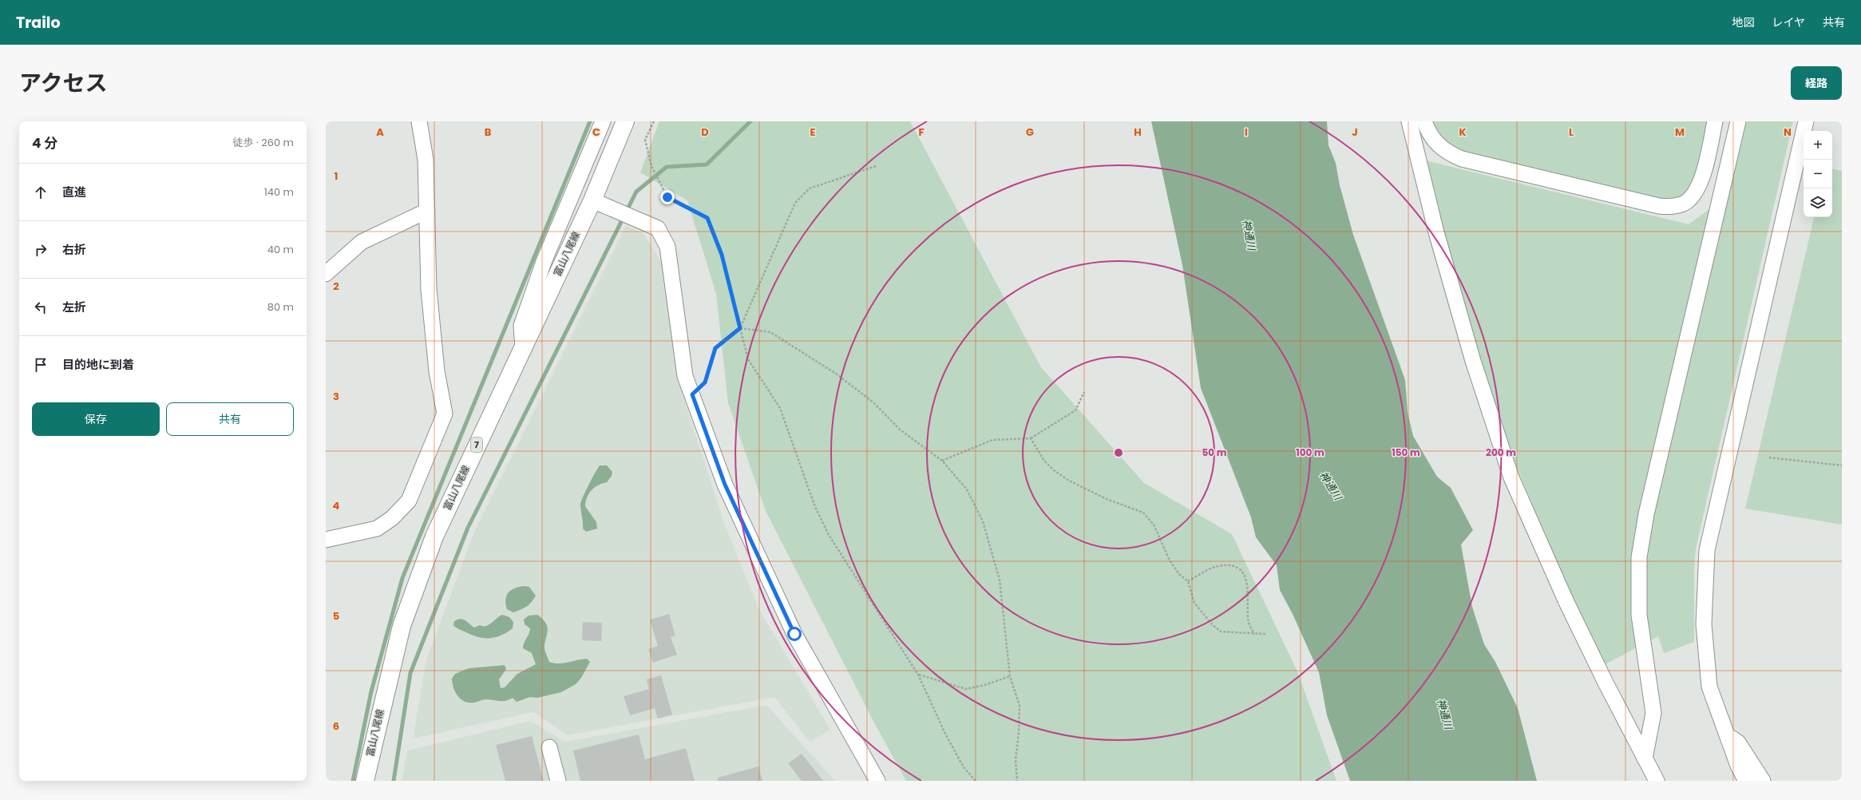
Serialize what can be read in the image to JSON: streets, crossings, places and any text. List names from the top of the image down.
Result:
{
  "streets": {
    "main road": ["富山八尾線", "7"]
  },
  "water": ["神通川"],
  "page": {
    "header": "Trailo",
    "nav": ["地図", "レイヤ", "共有"],
    "title": "アクセス",
    "buttons": [
      "経路",
      ["保存", "共有"]
    ],
    "heading": ["4 分", "徒歩 · 260 m"],
    "map_buttons": ["+", "−"],
    "list": [
      ["直進", "140 m"],
      ["右折", "40 m"],
      ["左折", "80 m"],
      "目的地に到着"
    ]
  },
  "grid": {
    "columns": [
      "A",
      "B",
      "C",
      "D",
      "E",
      "F",
      "G",
      "H",
      "I",
      "J",
      "K",
      "L",
      "M",
      "N"
    ],
    "rows": [
      "1",
      "2",
      "3",
      "4",
      "5",
      "6"
    ]
  },
  "rings": [
    "50 m",
    "100 m",
    "150 m",
    "200 m"
  ]
}
